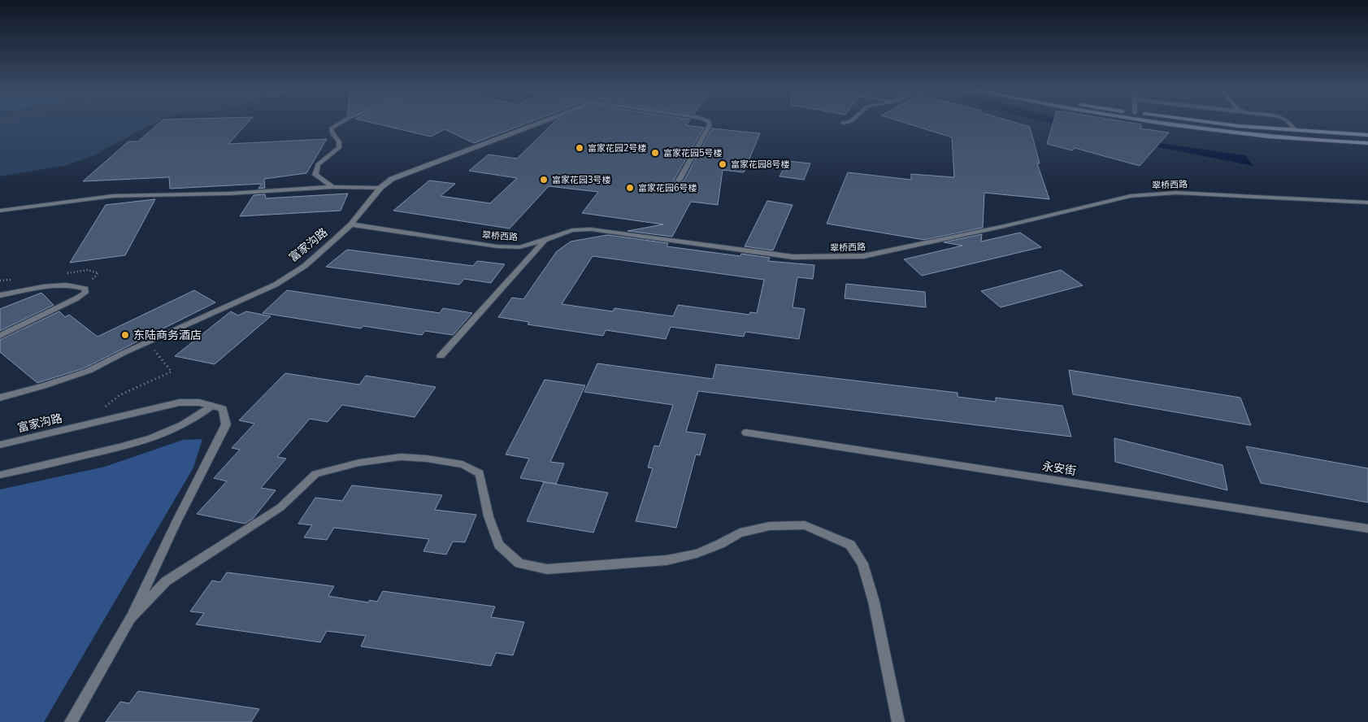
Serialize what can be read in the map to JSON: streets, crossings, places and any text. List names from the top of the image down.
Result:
{
  "streets": {
    "street": ["翠桥西路", "富家沟路", "永安街"]
  },
  "crossings": [
    ["翠桥西路", "富家沟路"]
  ],
  "places": [
    "富家花园2号楼",
    "富家花园5号楼",
    "富家花园8号楼",
    "富家花园3号楼",
    "富家花园6号楼",
    "东陆商务酒店"
  ]
}
